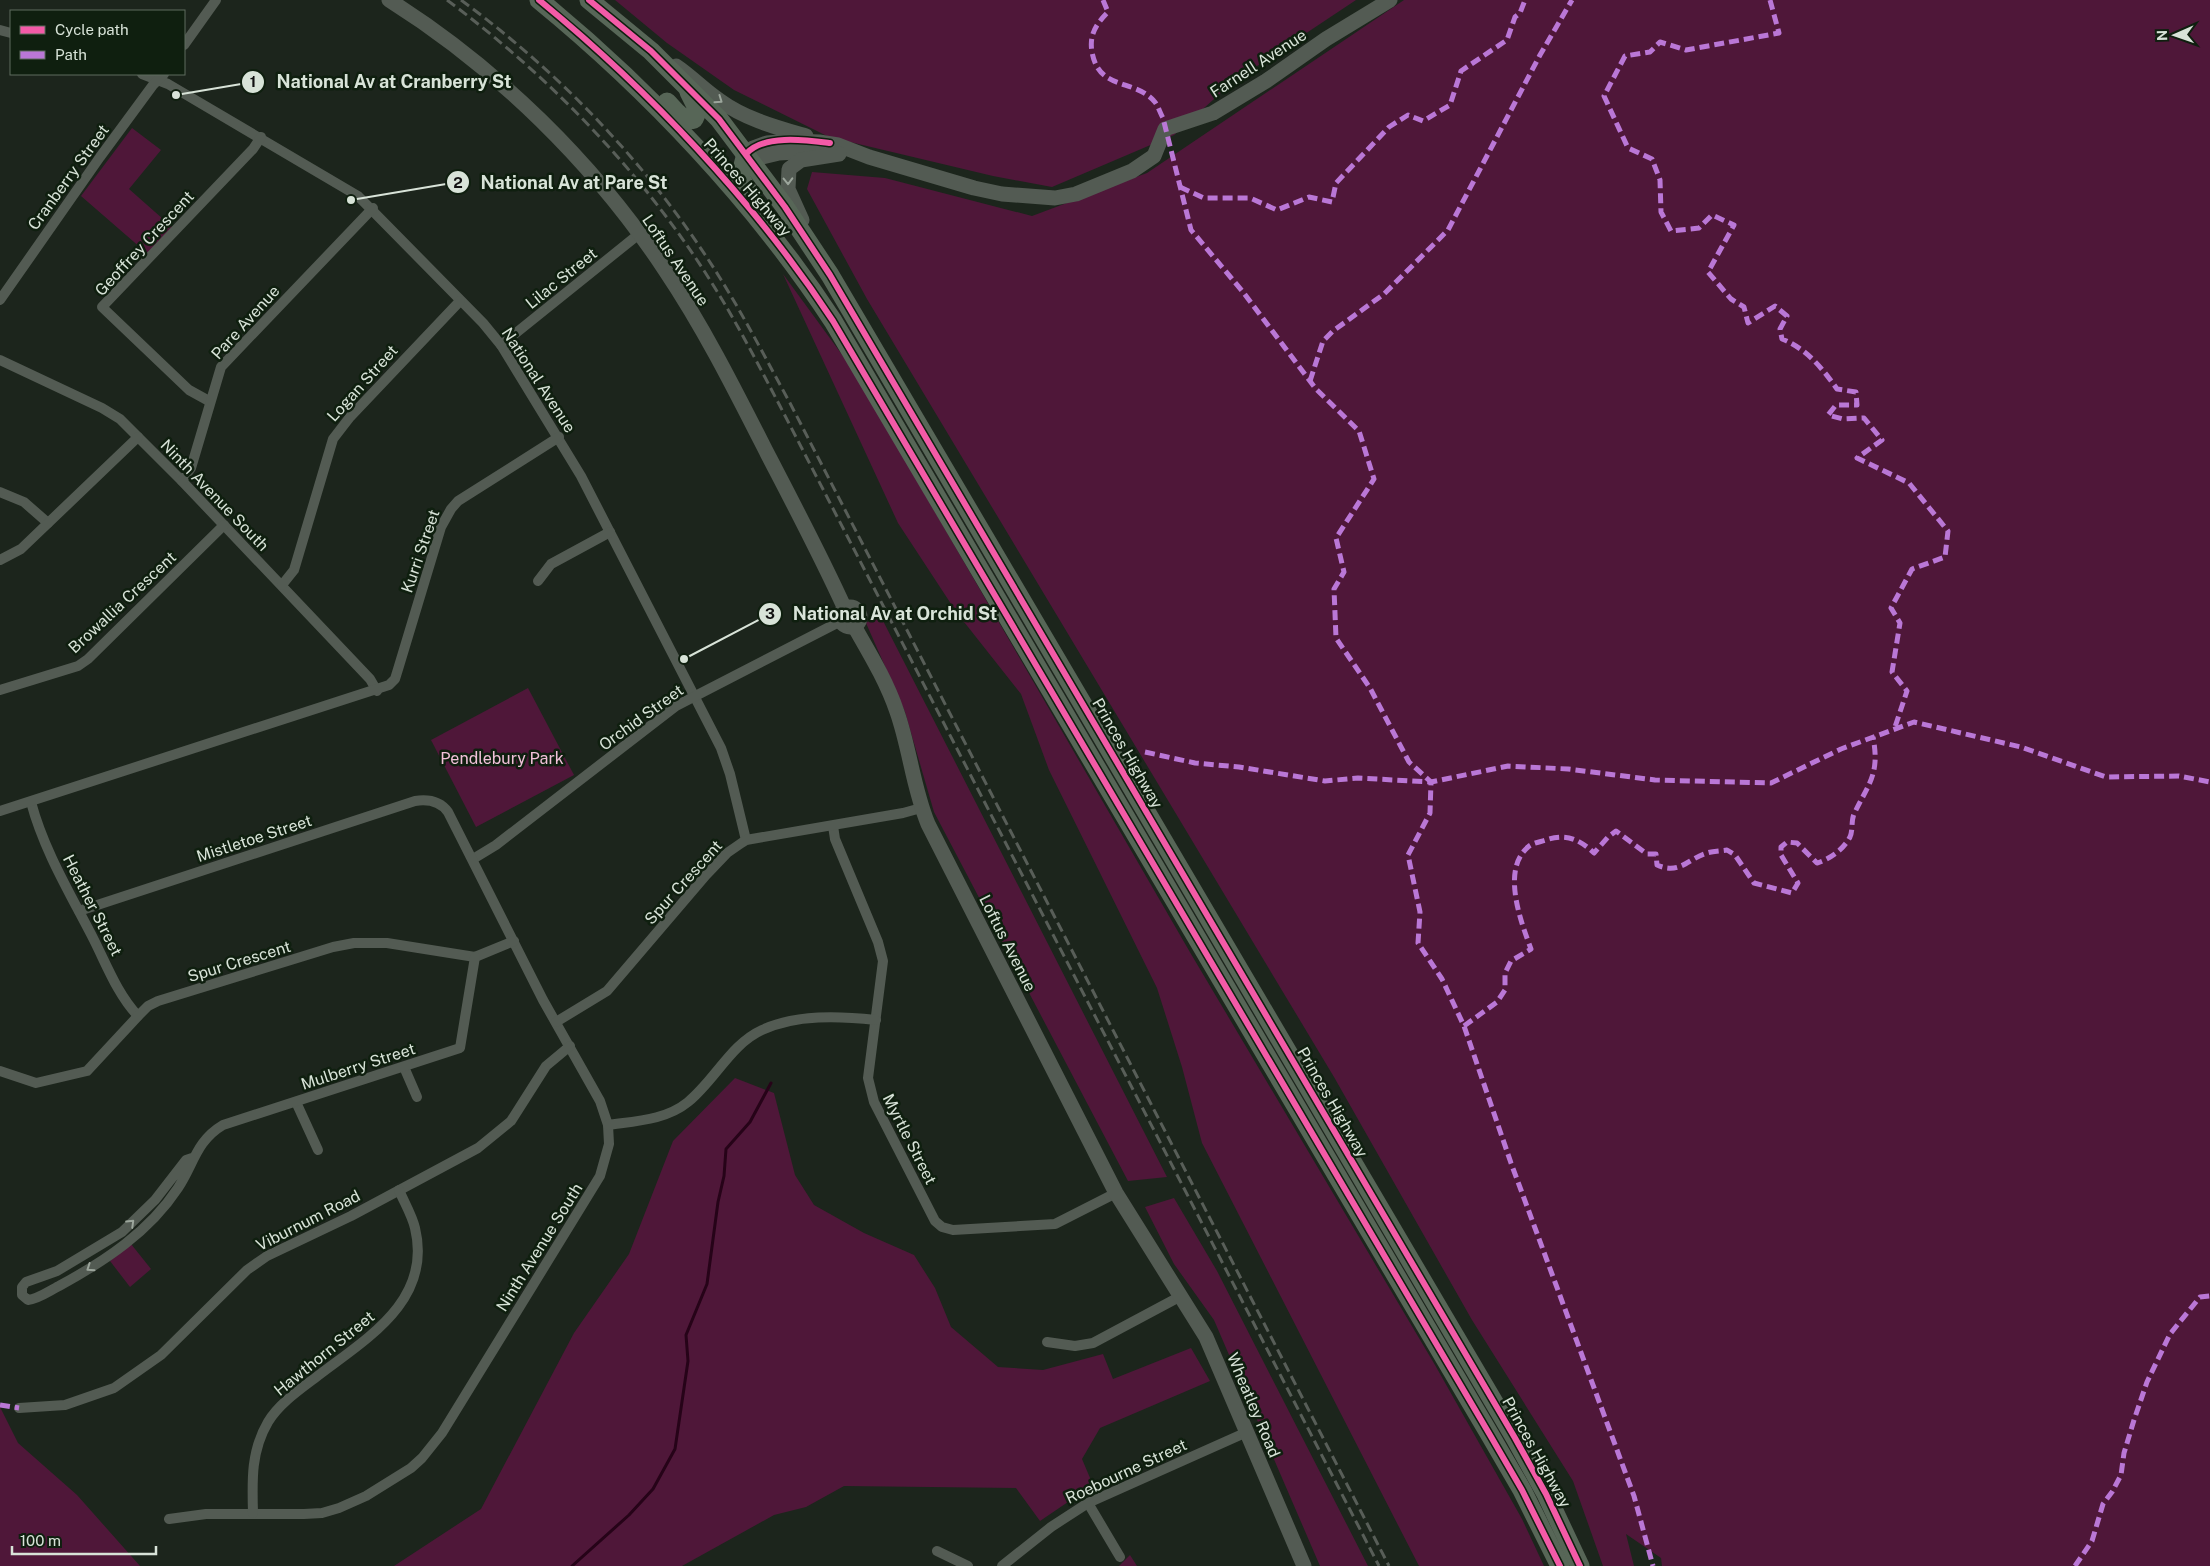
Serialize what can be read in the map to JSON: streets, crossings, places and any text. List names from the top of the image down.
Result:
{
  "streets": {
    "highway": ["Princes Highway"],
    "street": [
      "Farnell Avenue",
      "Cranberry Street",
      "Geoffrey Crescent",
      "Loftus Avenue",
      "Lilac Street",
      "Pare Avenue",
      "National Avenue",
      "Logan Street",
      "Ninth Avenue South",
      "Kurri Street",
      "Browallia Crescent",
      "Orchid Street",
      "Mistletoe Street",
      "Spur Crescent",
      "Heather Street",
      "Mulberry Street",
      "Myrtle Street",
      "Viburnum Road",
      "Hawthorn Street",
      "Wheatley Road",
      "Roebourne Street"
    ]
  },
  "crossings": [
    ["Farnell Avenue", "Princes Highway"],
    ["Cranberry Street", "National Avenue"],
    ["Geoffrey Crescent", "Pare Avenue"],
    ["Geoffrey Crescent", "National Avenue"],
    ["Loftus Avenue", "Lilac Street"],
    ["Loftus Avenue", "Orchid Street"],
    ["Loftus Avenue", "Spur Crescent"],
    ["Loftus Avenue", "Myrtle Street"],
    ["Loftus Avenue", "Wheatley Road"],
    ["Lilac Street", "National Avenue"],
    ["Pare Avenue", "National Avenue"],
    ["Pare Avenue", "Ninth Avenue South"],
    ["National Avenue", "Logan Street"],
    ["National Avenue", "Kurri Street"],
    ["National Avenue", "Orchid Street"],
    ["National Avenue", "Spur Crescent"],
    ["Logan Street", "Ninth Avenue South"],
    ["Ninth Avenue South", "Kurri Street"],
    ["Ninth Avenue South", "Browallia Crescent"],
    ["Ninth Avenue South", "Orchid Street"],
    ["Ninth Avenue South", "Mistletoe Street"],
    ["Ninth Avenue South", "Spur Crescent"],
    ["Ninth Avenue South", "Viburnum Road"],
    ["Ninth Avenue South", "Hawthorn Street"],
    ["Mistletoe Street", "Heather Street"],
    ["Spur Crescent", "Heather Street"],
    ["Spur Crescent", "Mulberry Street"],
    ["Spur Crescent", "Myrtle Street"],
    ["Viburnum Road", "Hawthorn Street"],
    ["Wheatley Road", "Roebourne Street"]
  ],
  "parks": ["Pendlebury Park"],
  "places": ["National Av at Cranberry St", "National Av at Pare St", "National Av at Orchid St"],
  "legend": ["Cycle path", "Path"],
  "scale_bar": "100 m",
  "north": "left"
}
